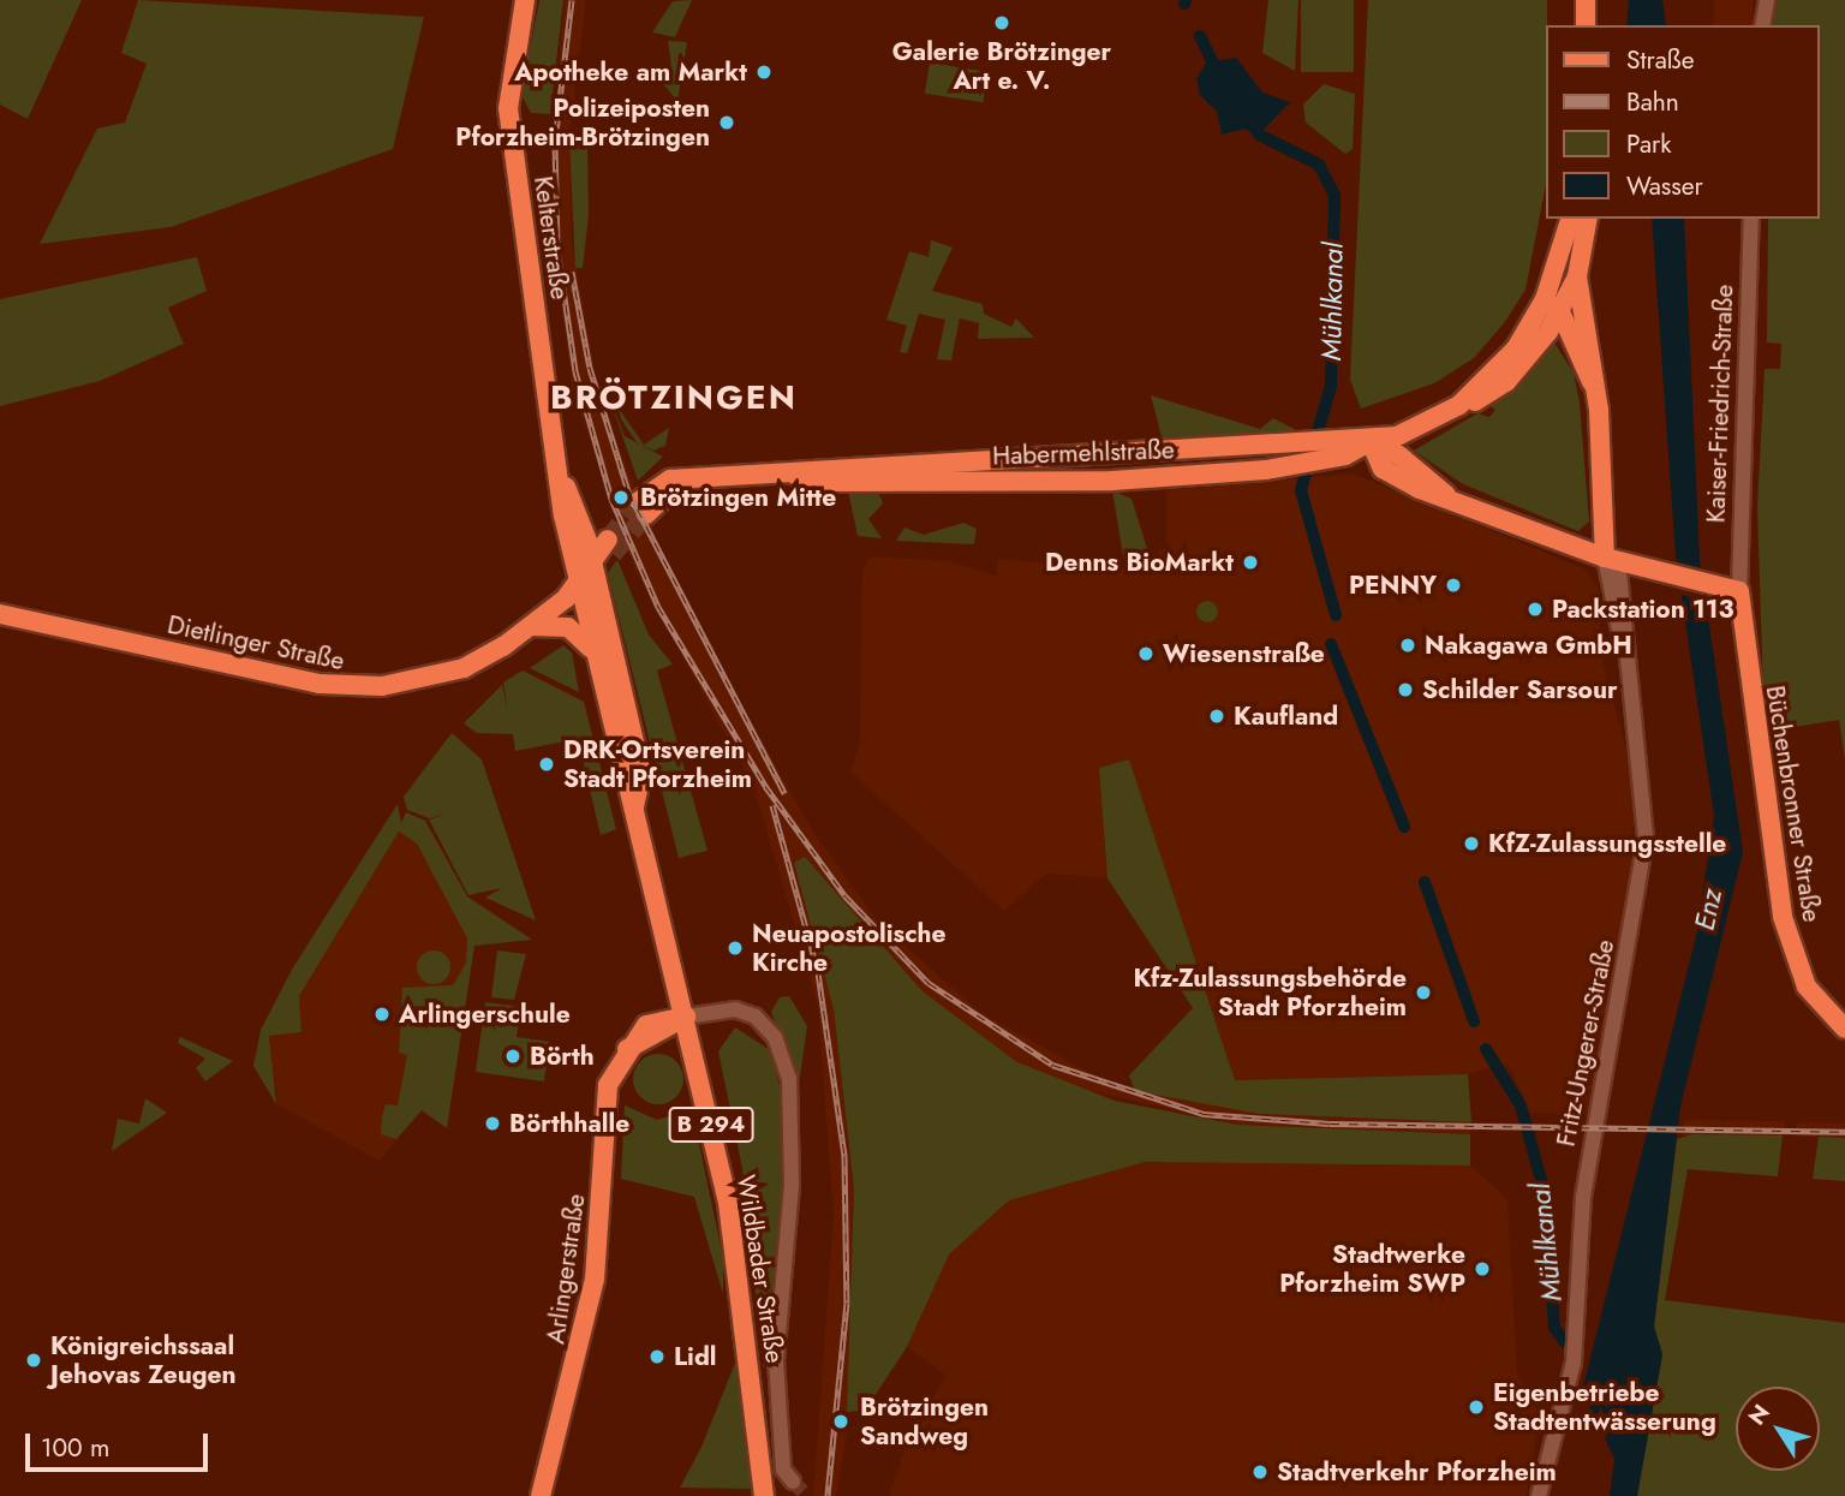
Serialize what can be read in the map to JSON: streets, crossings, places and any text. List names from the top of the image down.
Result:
{
  "streets": {
    "main road": [
      "Kelterstraße",
      "Habermehlstraße",
      "Dietlinger Straße",
      "Büchenbronner Straße",
      "Fritz-Ungerer-Straße",
      "B 294",
      "Arlingerstraße",
      "Wildbader Straße"
    ],
    "street": ["Kaiser-Friedrich-Straße"]
  },
  "crossings": [
    ["Kelterstraße", "Dietlinger Straße"],
    ["Kelterstraße", "Wildbader Straße"],
    ["Kaiser-Friedrich-Straße", "Büchenbronner Straße"],
    ["Habermehlstraße", "Fritz-Ungerer-Straße"],
    ["Dietlinger Straße", "Wildbader Straße"],
    ["Arlingerstraße", "Wildbader Straße"]
  ],
  "districts": ["BRÖTZINGEN"],
  "water": ["Mühlkanal", "Enz"],
  "places": [
    "Galerie Brötzinger Art e. V.",
    "Apotheke am Markt",
    "Polizeiposten Pforzheim-Brötzingen",
    "Brötzingen Mitte",
    "Denns BioMarkt",
    "PENNY",
    "Packstation 113",
    "Nakagawa GmbH",
    "Wiesenstraße",
    "Schilder Sarsour",
    "Kaufland",
    "DRK-Ortsverein Stadt Pforzheim",
    "KfZ-Zulassungsstelle",
    "Neuapostolische Kirche",
    "Kfz-Zulassungsbehörde Stadt Pforzheim",
    "Arlingerschule",
    "Börth",
    "Börthhalle",
    "Stadtwerke Pforzheim SWP",
    "Lidl",
    "Königreichssaal Jehovas Zeugen",
    "Eigenbetriebe Stadtentwässerung",
    "Brötzingen Sandweg",
    "Stadtverkehr Pforzheim"
  ],
  "legend": [
    "Straße",
    "Bahn",
    "Park",
    "Wasser"
  ],
  "scale_bar": "100 m",
  "north": "top left"
}
